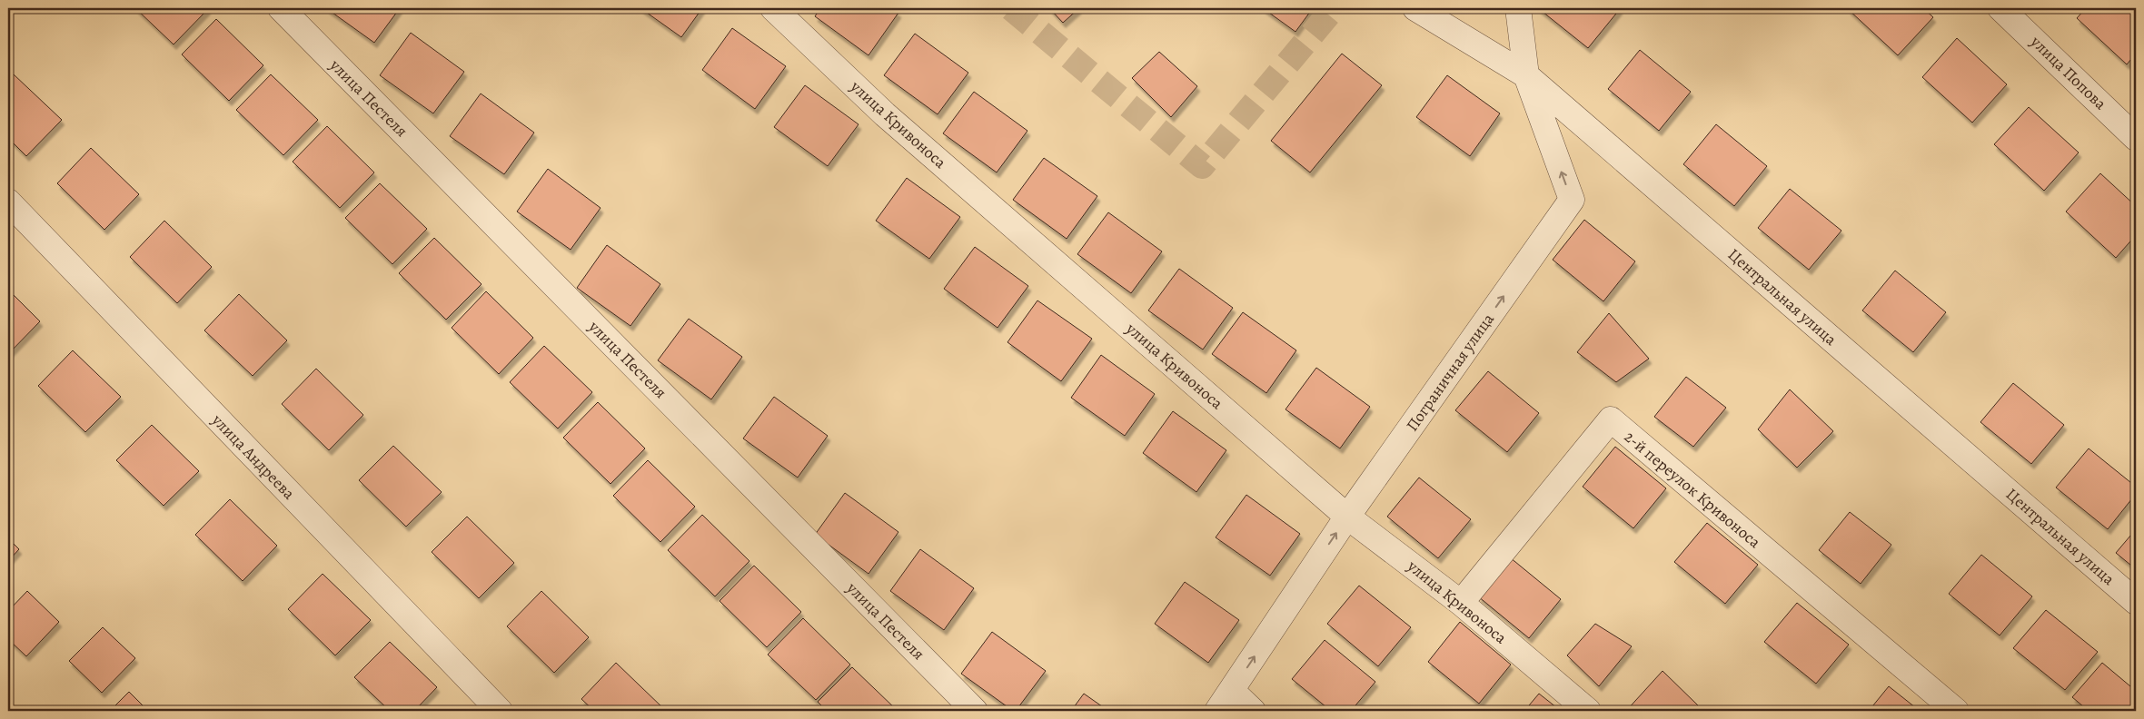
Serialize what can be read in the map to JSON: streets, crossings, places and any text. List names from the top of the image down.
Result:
{
  "streets": {
    "street": [
      "улица Попова",
      "улица Пестеля",
      "улица Кривоноса",
      "Центральная улица",
      "Пограничная улица",
      "улица Андреева",
      "2-й переулок Кривоноса"
    ]
  },
  "crossings": [
    ["улица Кривоноса", "Пограничная улица"],
    ["улица Кривоноса", "2-й переулок Кривоноса"],
    ["Центральная улица", "Пограничная улица"]
  ],
  "one_way": ["Пограничная улица"]
}
